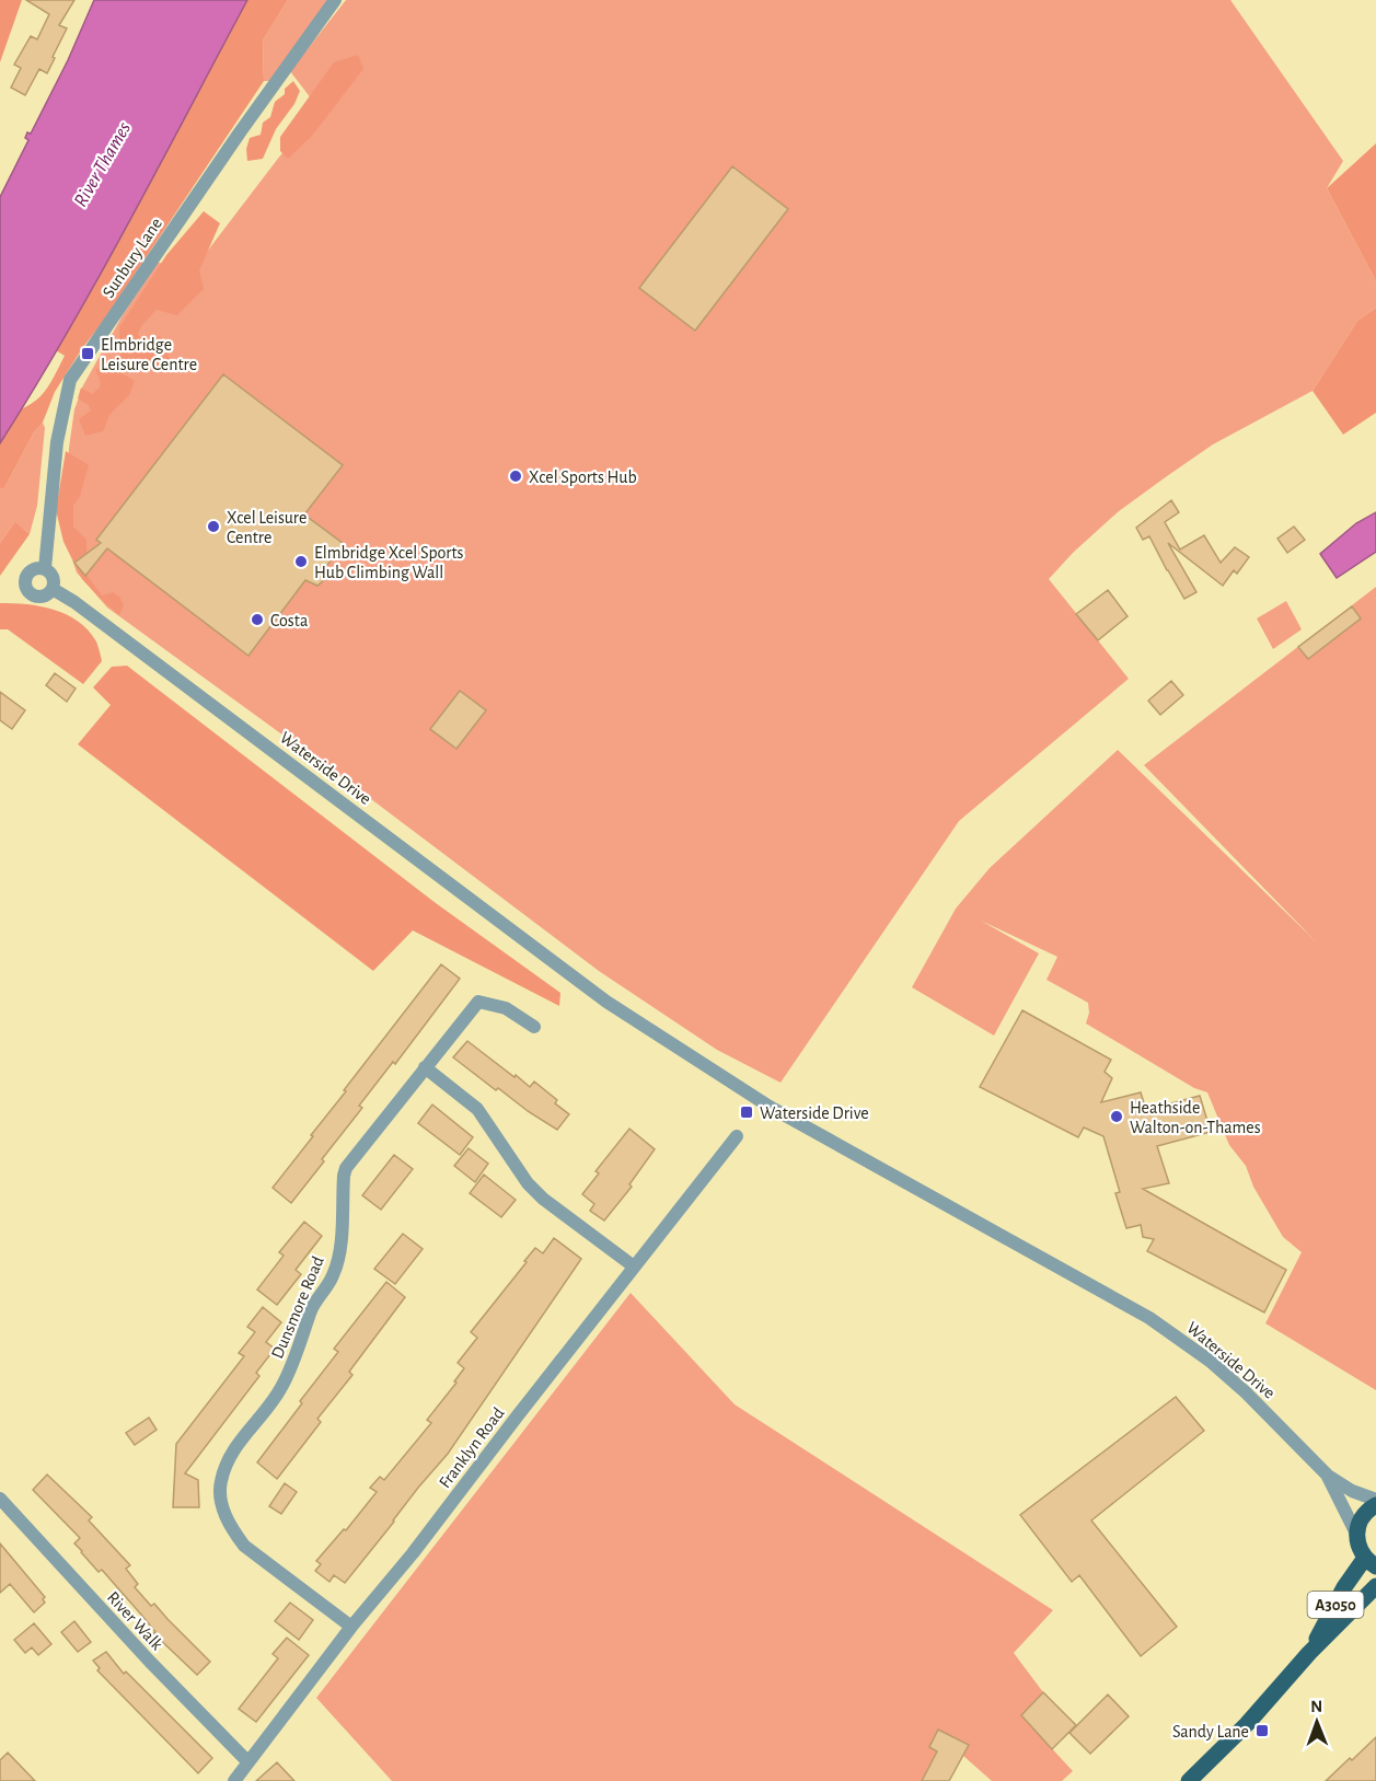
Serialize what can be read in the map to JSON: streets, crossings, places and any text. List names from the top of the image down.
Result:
{
  "streets": {
    "main road": ["A3050"],
    "street": [
      "Sunbury Lane",
      "Waterside Drive",
      "Dunsmore Road",
      "Franklyn Road",
      "River Walk"
    ]
  },
  "crossings": [
    ["Sunbury Lane", "Waterside Drive"],
    ["Dunsmore Road", "Franklyn Road"],
    ["Franklyn Road", "River Walk"]
  ],
  "water": ["River Thames"],
  "places": {
    "transit": ["Elmbridge Leisure Centre", "Waterside Drive", "Sandy Lane"],
    "other": [
      "Xcel Sports Hub",
      "Xcel Leisure Centre",
      "Elmbridge Xcel Sports Hub Climbing Wall",
      "Costa",
      "Heathside Walton-on-Thames"
    ]
  },
  "north": "top"
}
